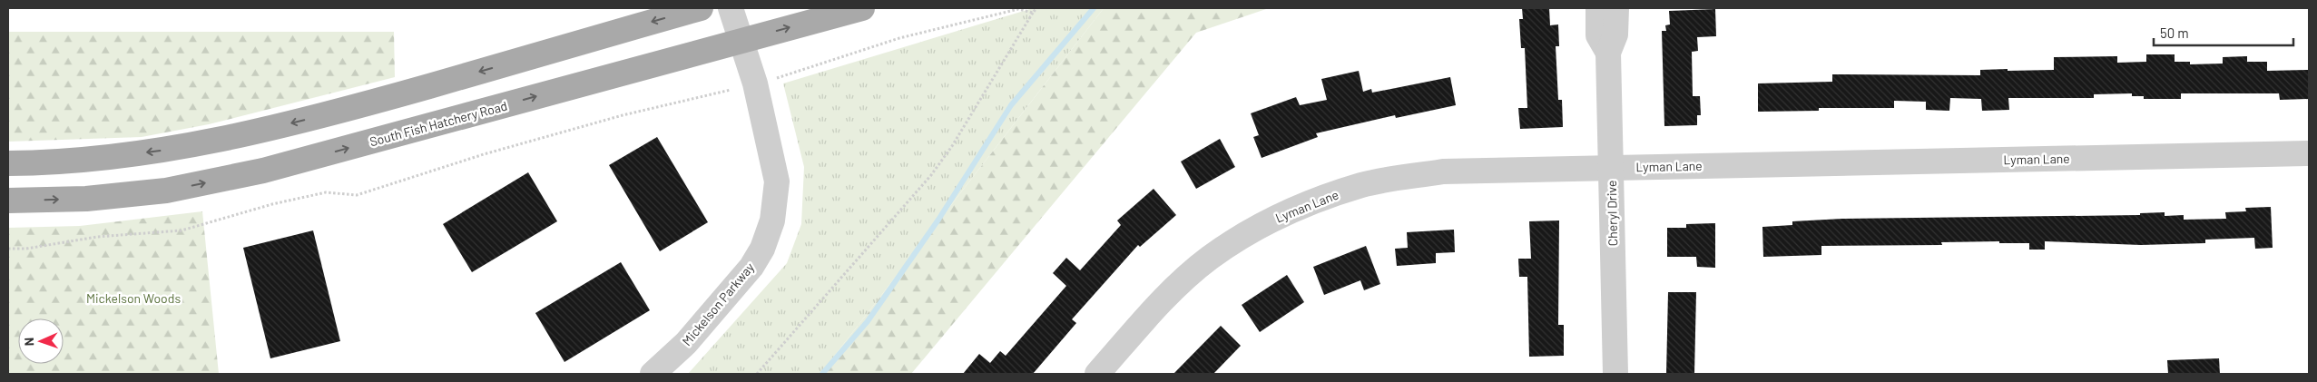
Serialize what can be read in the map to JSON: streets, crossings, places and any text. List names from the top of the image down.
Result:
{
  "streets": {
    "main road": ["South Fish Hatchery Road"],
    "street": ["Lyman Lane", "Cheryl Drive", "Mickelson Parkway"]
  },
  "crossings": [
    ["South Fish Hatchery Road", "Mickelson Parkway"],
    ["Lyman Lane", "Cheryl Drive"]
  ],
  "parks": ["Mickelson Woods"],
  "scale_bar": "50 m",
  "north": "left"
}
